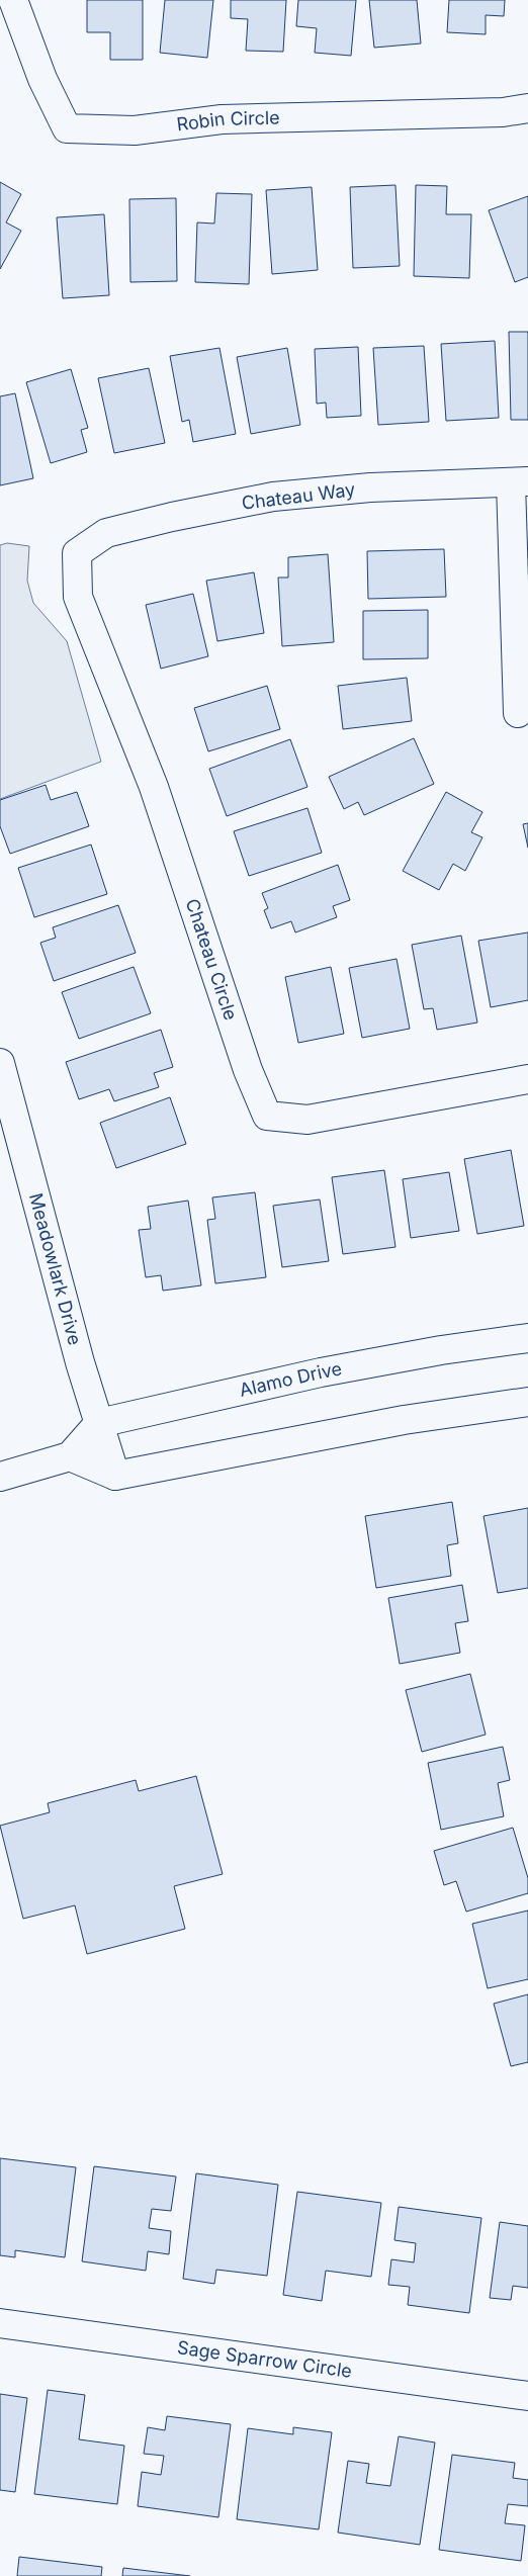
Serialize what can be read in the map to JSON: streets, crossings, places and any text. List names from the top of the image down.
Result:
{
  "streets": {
    "street": [
      "Robin Circle",
      "Chateau Way",
      "Chateau Circle",
      "Meadowlark Drive",
      "Alamo Drive",
      "Sage Sparrow Circle"
    ]
  },
  "crossings": [
    ["Chateau Way", "Chateau Circle"],
    ["Meadowlark Drive", "Alamo Drive"]
  ]
}
